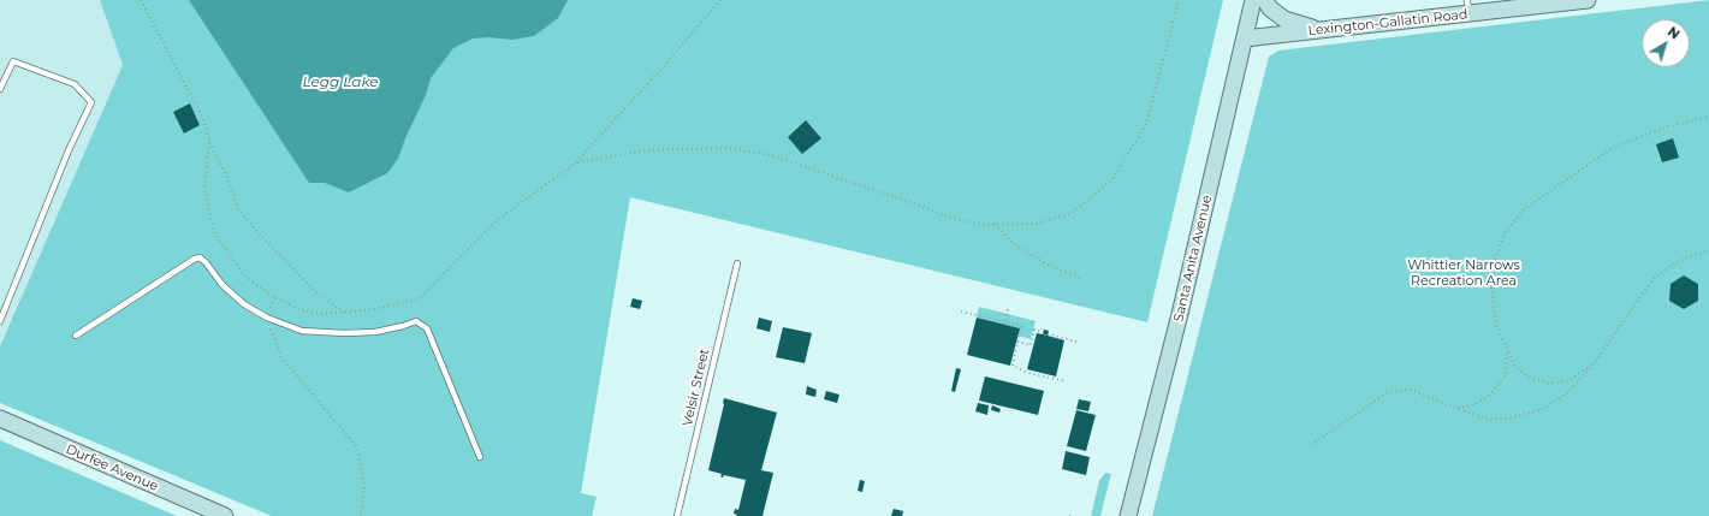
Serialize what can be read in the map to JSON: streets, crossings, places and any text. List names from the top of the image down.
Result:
{
  "streets": {
    "main road": ["Lexington-Gallatin Road", "Santa Anita Avenue", "Durfee Avenue"],
    "lane": ["Velsir Street"]
  },
  "crossings": [
    ["Lexington-Gallatin Road", "Santa Anita Avenue"]
  ],
  "water": ["Legg Lake"],
  "parks": ["Whittier Narrows Recreation Area"],
  "north": "top right"
}
